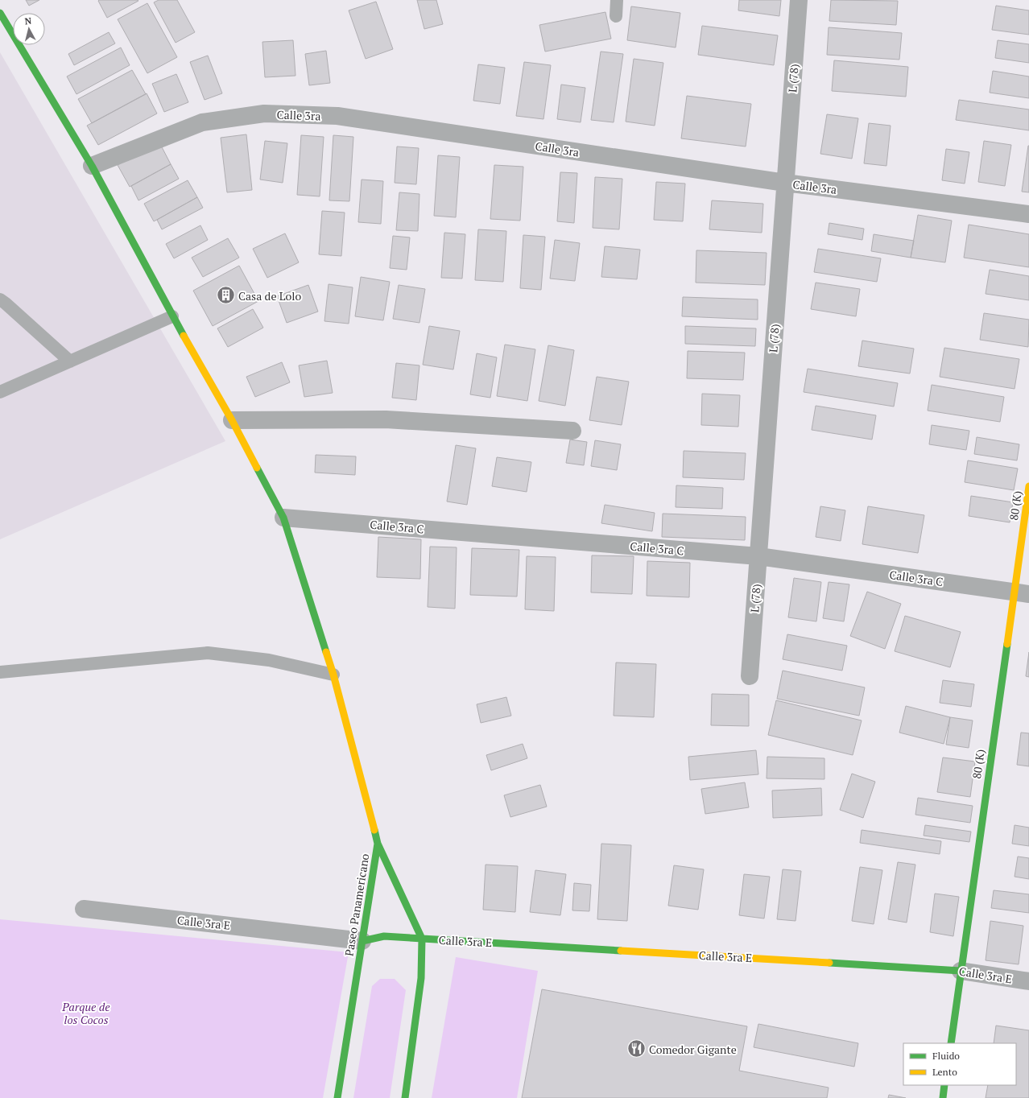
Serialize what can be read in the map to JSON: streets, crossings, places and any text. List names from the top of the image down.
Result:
{
  "streets": {
    "street": [
      "L (78)",
      "Calle 3ra",
      "80 (K)",
      "Calle 3ra C",
      "Paseo Panamericano",
      "Calle 3ra E"
    ]
  },
  "crossings": [
    ["L (78)", "Calle 3ra"],
    ["L (78)", "Calle 3ra C"],
    ["80 (K)", "Calle 3ra C"],
    ["80 (K)", "Calle 3ra E"],
    ["Paseo Panamericano", "Calle 3ra E"]
  ],
  "parks": ["Parque de los Cocos"],
  "places": {
    "building": ["Casa de Lolo"],
    "restaurant": ["Comedor Gigante"]
  },
  "legend": ["Fluido", "Lento"],
  "north": "top"
}
